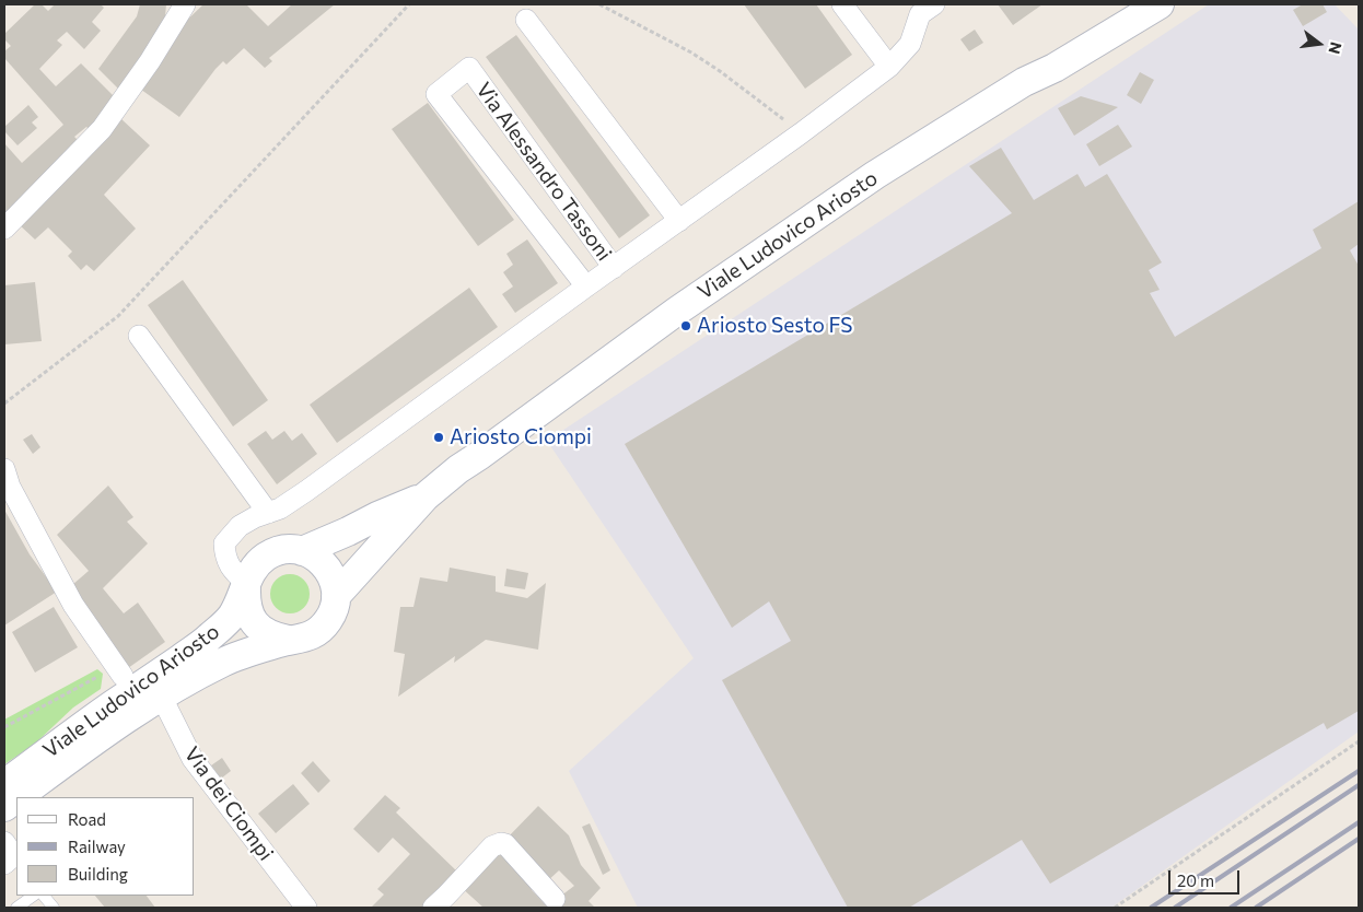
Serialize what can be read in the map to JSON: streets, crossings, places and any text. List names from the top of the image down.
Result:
{
  "streets": {
    "street": ["Via Alessandro Tassoni", "Viale Ludovico Ariosto", "Via dei Ciompi"]
  },
  "crossings": [
    ["Via Alessandro Tassoni", "Viale Ludovico Ariosto"],
    ["Viale Ludovico Ariosto", "Via dei Ciompi"]
  ],
  "places": ["Ariosto Sesto FS", "Ariosto Ciompi"],
  "legend": ["Road", "Railway", "Building"],
  "scale_bar": "20 m",
  "north": "right"
}
